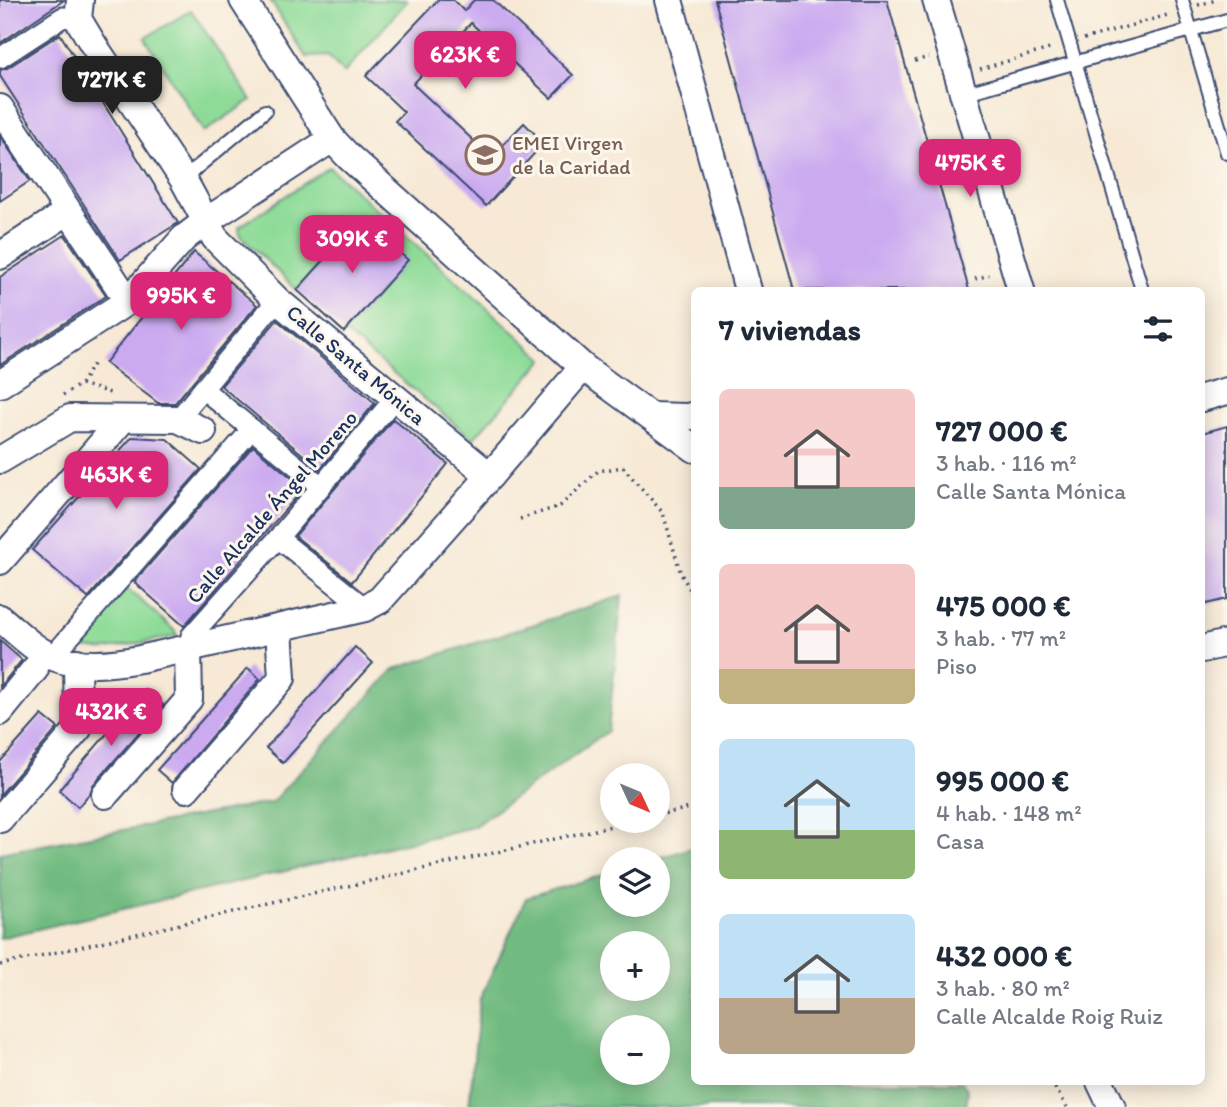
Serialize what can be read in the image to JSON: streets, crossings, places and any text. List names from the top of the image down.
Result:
{
  "streets": {
    "street": ["Calle Santa Mónica", "Calle Alcalde Ángel Moreno"]
  },
  "crossings": [
    ["Calle Santa Mónica", "Calle Alcalde Ángel Moreno"]
  ],
  "places": {
    "school or university": ["EMEI Virgen de la Caridad"]
  },
  "north": "bottom right",
  "page": {
    "price": [
      "623K €",
      "727K €",
      "475K €",
      "309K €",
      "995K €",
      "463K €",
      "432K €"
    ],
    "heading": "7 viviendas",
    "list": [
      {
        "name": "727 000 €",
        "note": "3 hab. · 116 m² · Calle Santa Mónica"
      },
      {
        "name": "475 000 €",
        "note": "3 hab. · 77 m² · Piso"
      },
      {
        "name": "995 000 €",
        "note": "4 hab. · 148 m² · Casa"
      },
      {
        "name": "432 000 €",
        "note": "3 hab. · 80 m² · Calle Alcalde Roig Ruiz"
      }
    ],
    "map_buttons": ["+", "−"]
  }
}
